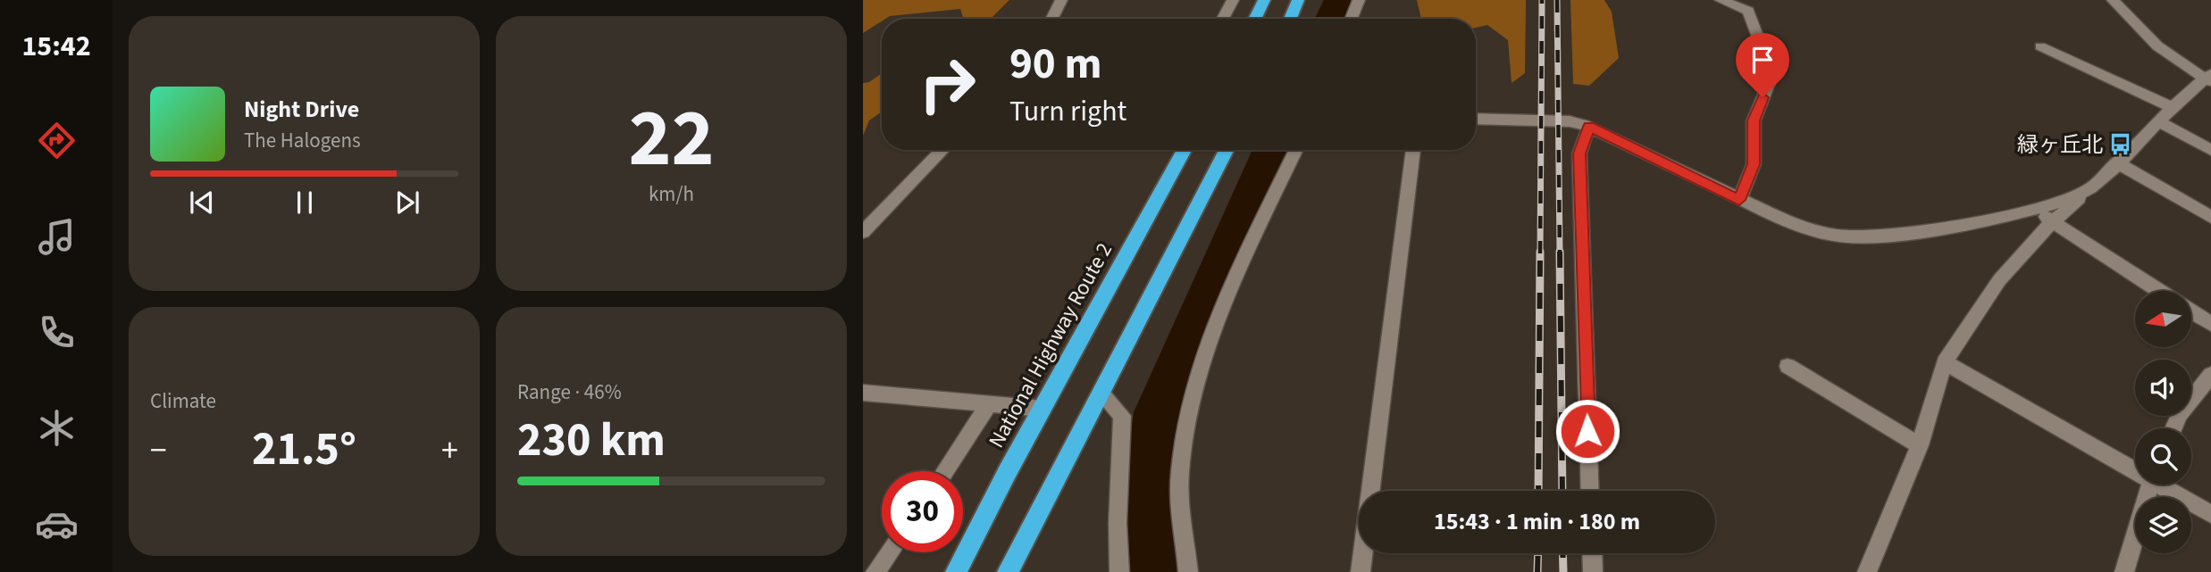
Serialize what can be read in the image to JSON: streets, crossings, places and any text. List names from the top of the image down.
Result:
{
  "streets": {
    "highway": ["National Highway Route 2"]
  },
  "places": {
    "bus stop": ["緑ヶ丘北"]
  },
  "north": "left",
  "page": {
    "tabs": "15:42",
    "tile": [
      ["22", "km/h"],
      "Climate",
      ["Range · 46%", "230 km"]
    ],
    "turn": ["90 m", "Turn right"],
    "song": ["Night Drive", "The Halogens"],
    "heat": ["−", "21.5°", "+"],
    "limit": "30",
    "trip": "15:43 · 1 min · 180 m"
  }
}
